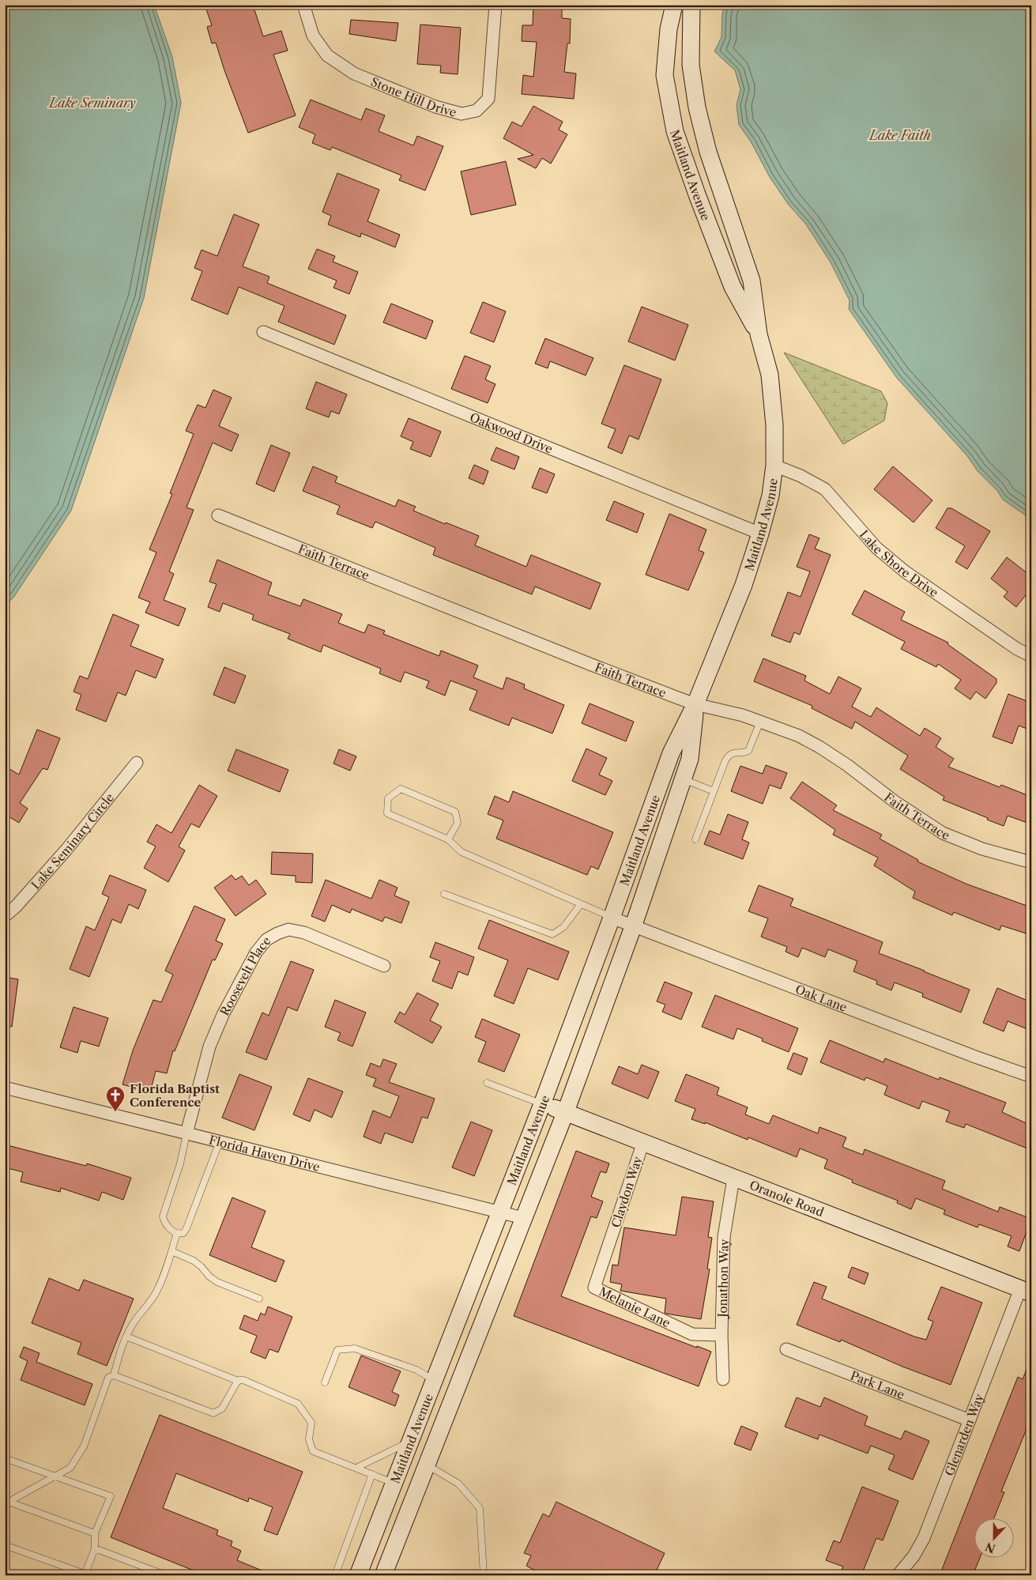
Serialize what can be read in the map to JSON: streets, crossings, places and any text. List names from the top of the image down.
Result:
{
  "streets": {
    "main road": ["Maitland Avenue", "Oranole Road"],
    "street": [
      "Stone Hill Drive",
      "Oakwood Drive",
      "Faith Terrace",
      "Lake Shore Drive",
      "Lake Seminary Circle",
      "Roosevelt Place",
      "Oak Lane",
      "Florida Haven Drive",
      "Claydon Way",
      "Jonathon Way",
      "Melanie Lane",
      "Park Lane",
      "Glenarden Way"
    ]
  },
  "crossings": [
    ["Maitland Avenue", "Oakwood Drive"],
    ["Maitland Avenue", "Faith Terrace"],
    ["Maitland Avenue", "Lake Shore Drive"],
    ["Maitland Avenue", "Oak Lane"],
    ["Maitland Avenue", "Florida Haven Drive"],
    ["Maitland Avenue", "Oranole Road"],
    ["Roosevelt Place", "Florida Haven Drive"],
    ["Claydon Way", "Oranole Road"],
    ["Claydon Way", "Melanie Lane"],
    ["Oranole Road", "Jonathon Way"],
    ["Oranole Road", "Glenarden Way"],
    ["Jonathon Way", "Melanie Lane"],
    ["Park Lane", "Glenarden Way"]
  ],
  "water": ["Lake Seminary", "Lake Faith"],
  "places": {
    "church": ["Florida Baptist Conference"]
  },
  "north": "bottom"
}
